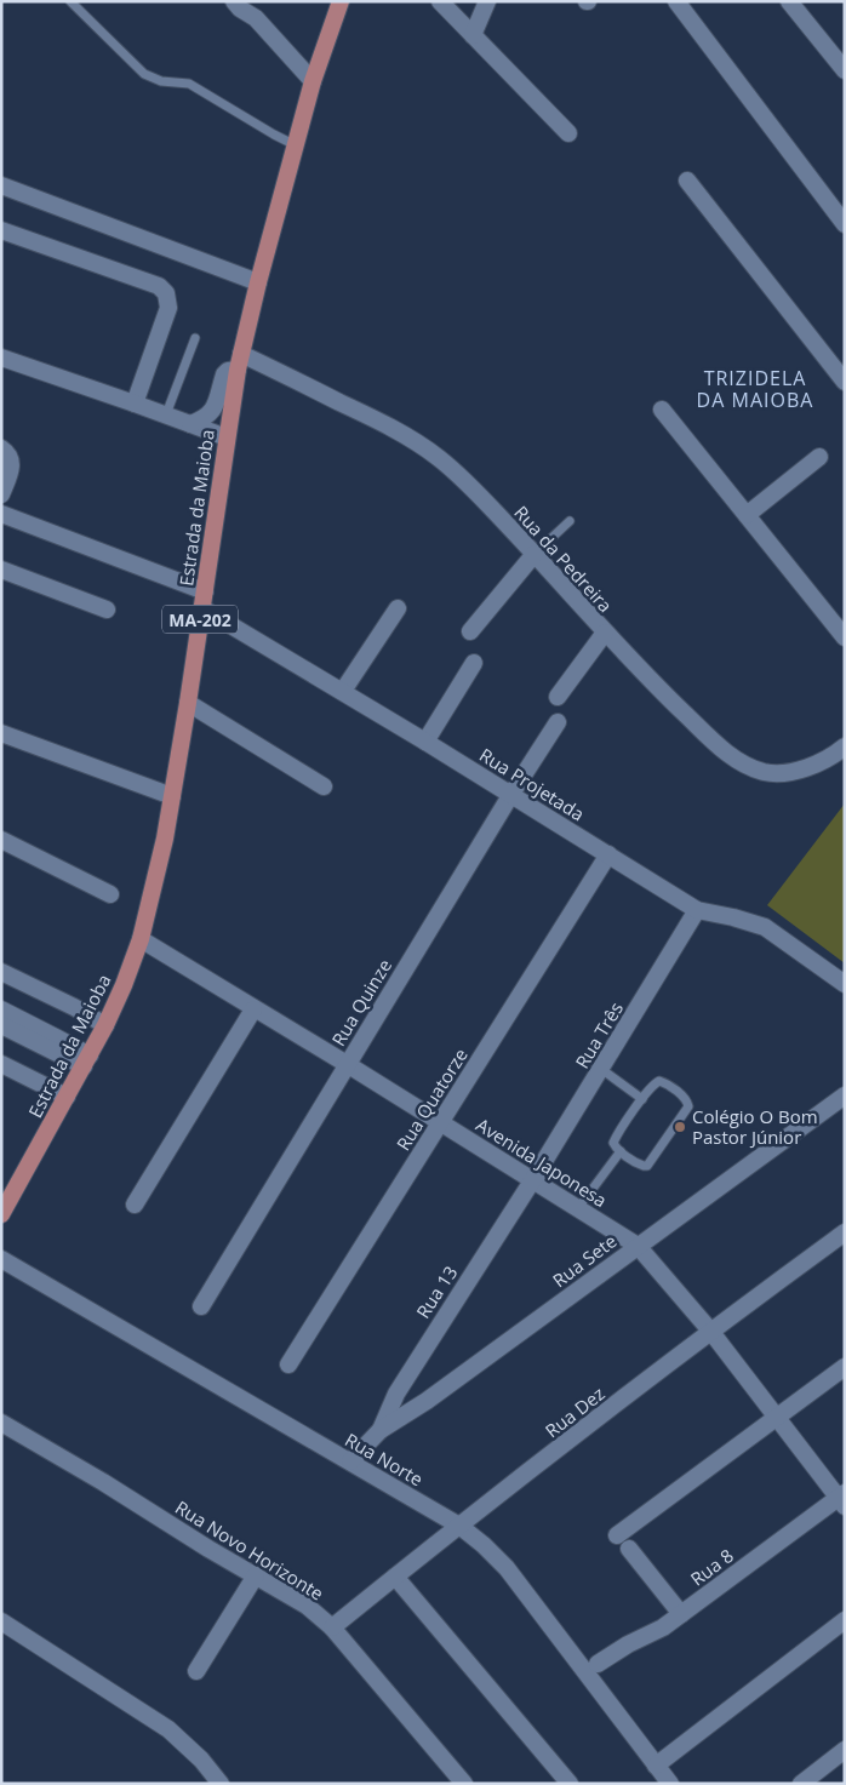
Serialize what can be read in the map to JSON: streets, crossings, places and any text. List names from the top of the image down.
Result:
{
  "streets": {
    "main road": ["Estrada da Maioba", "MA-202"],
    "street": [
      "Rua da Pedreira",
      "Rua Projetada",
      "Rua Quinze",
      "Rua Três",
      "Rua Quatorze",
      "Avenida Japonesa",
      "Rua Sete",
      "Rua 13",
      "Rua Dez",
      "Rua Norte",
      "Rua Novo Horizonte",
      "Rua 8"
    ]
  },
  "crossings": [
    ["Estrada da Maioba", "Rua da Pedreira"],
    ["Estrada da Maioba", "Rua Projetada"],
    ["Estrada da Maioba", "Avenida Japonesa"],
    ["Rua Projetada", "Rua Quinze"],
    ["Rua Projetada", "Rua Três"],
    ["Rua Projetada", "Rua Quatorze"],
    ["Rua Quinze", "Avenida Japonesa"],
    ["Rua Três", "Avenida Japonesa"],
    ["Rua Três", "Rua 13"],
    ["Rua Quatorze", "Avenida Japonesa"],
    ["Avenida Japonesa", "Rua Sete"],
    ["Avenida Japonesa", "Rua 13"],
    ["Avenida Japonesa", "Rua Dez"],
    ["Avenida Japonesa", "Rua 8"],
    ["Rua Sete", "Rua 13"],
    ["Rua Sete", "Rua Norte"],
    ["Rua Dez", "Rua Norte"],
    ["Rua Dez", "Rua Novo Horizonte"]
  ],
  "districts": ["TRIZIDELA DA MAIOBA"],
  "places": ["Colégio O Bom Pastor Júnior"]
}
